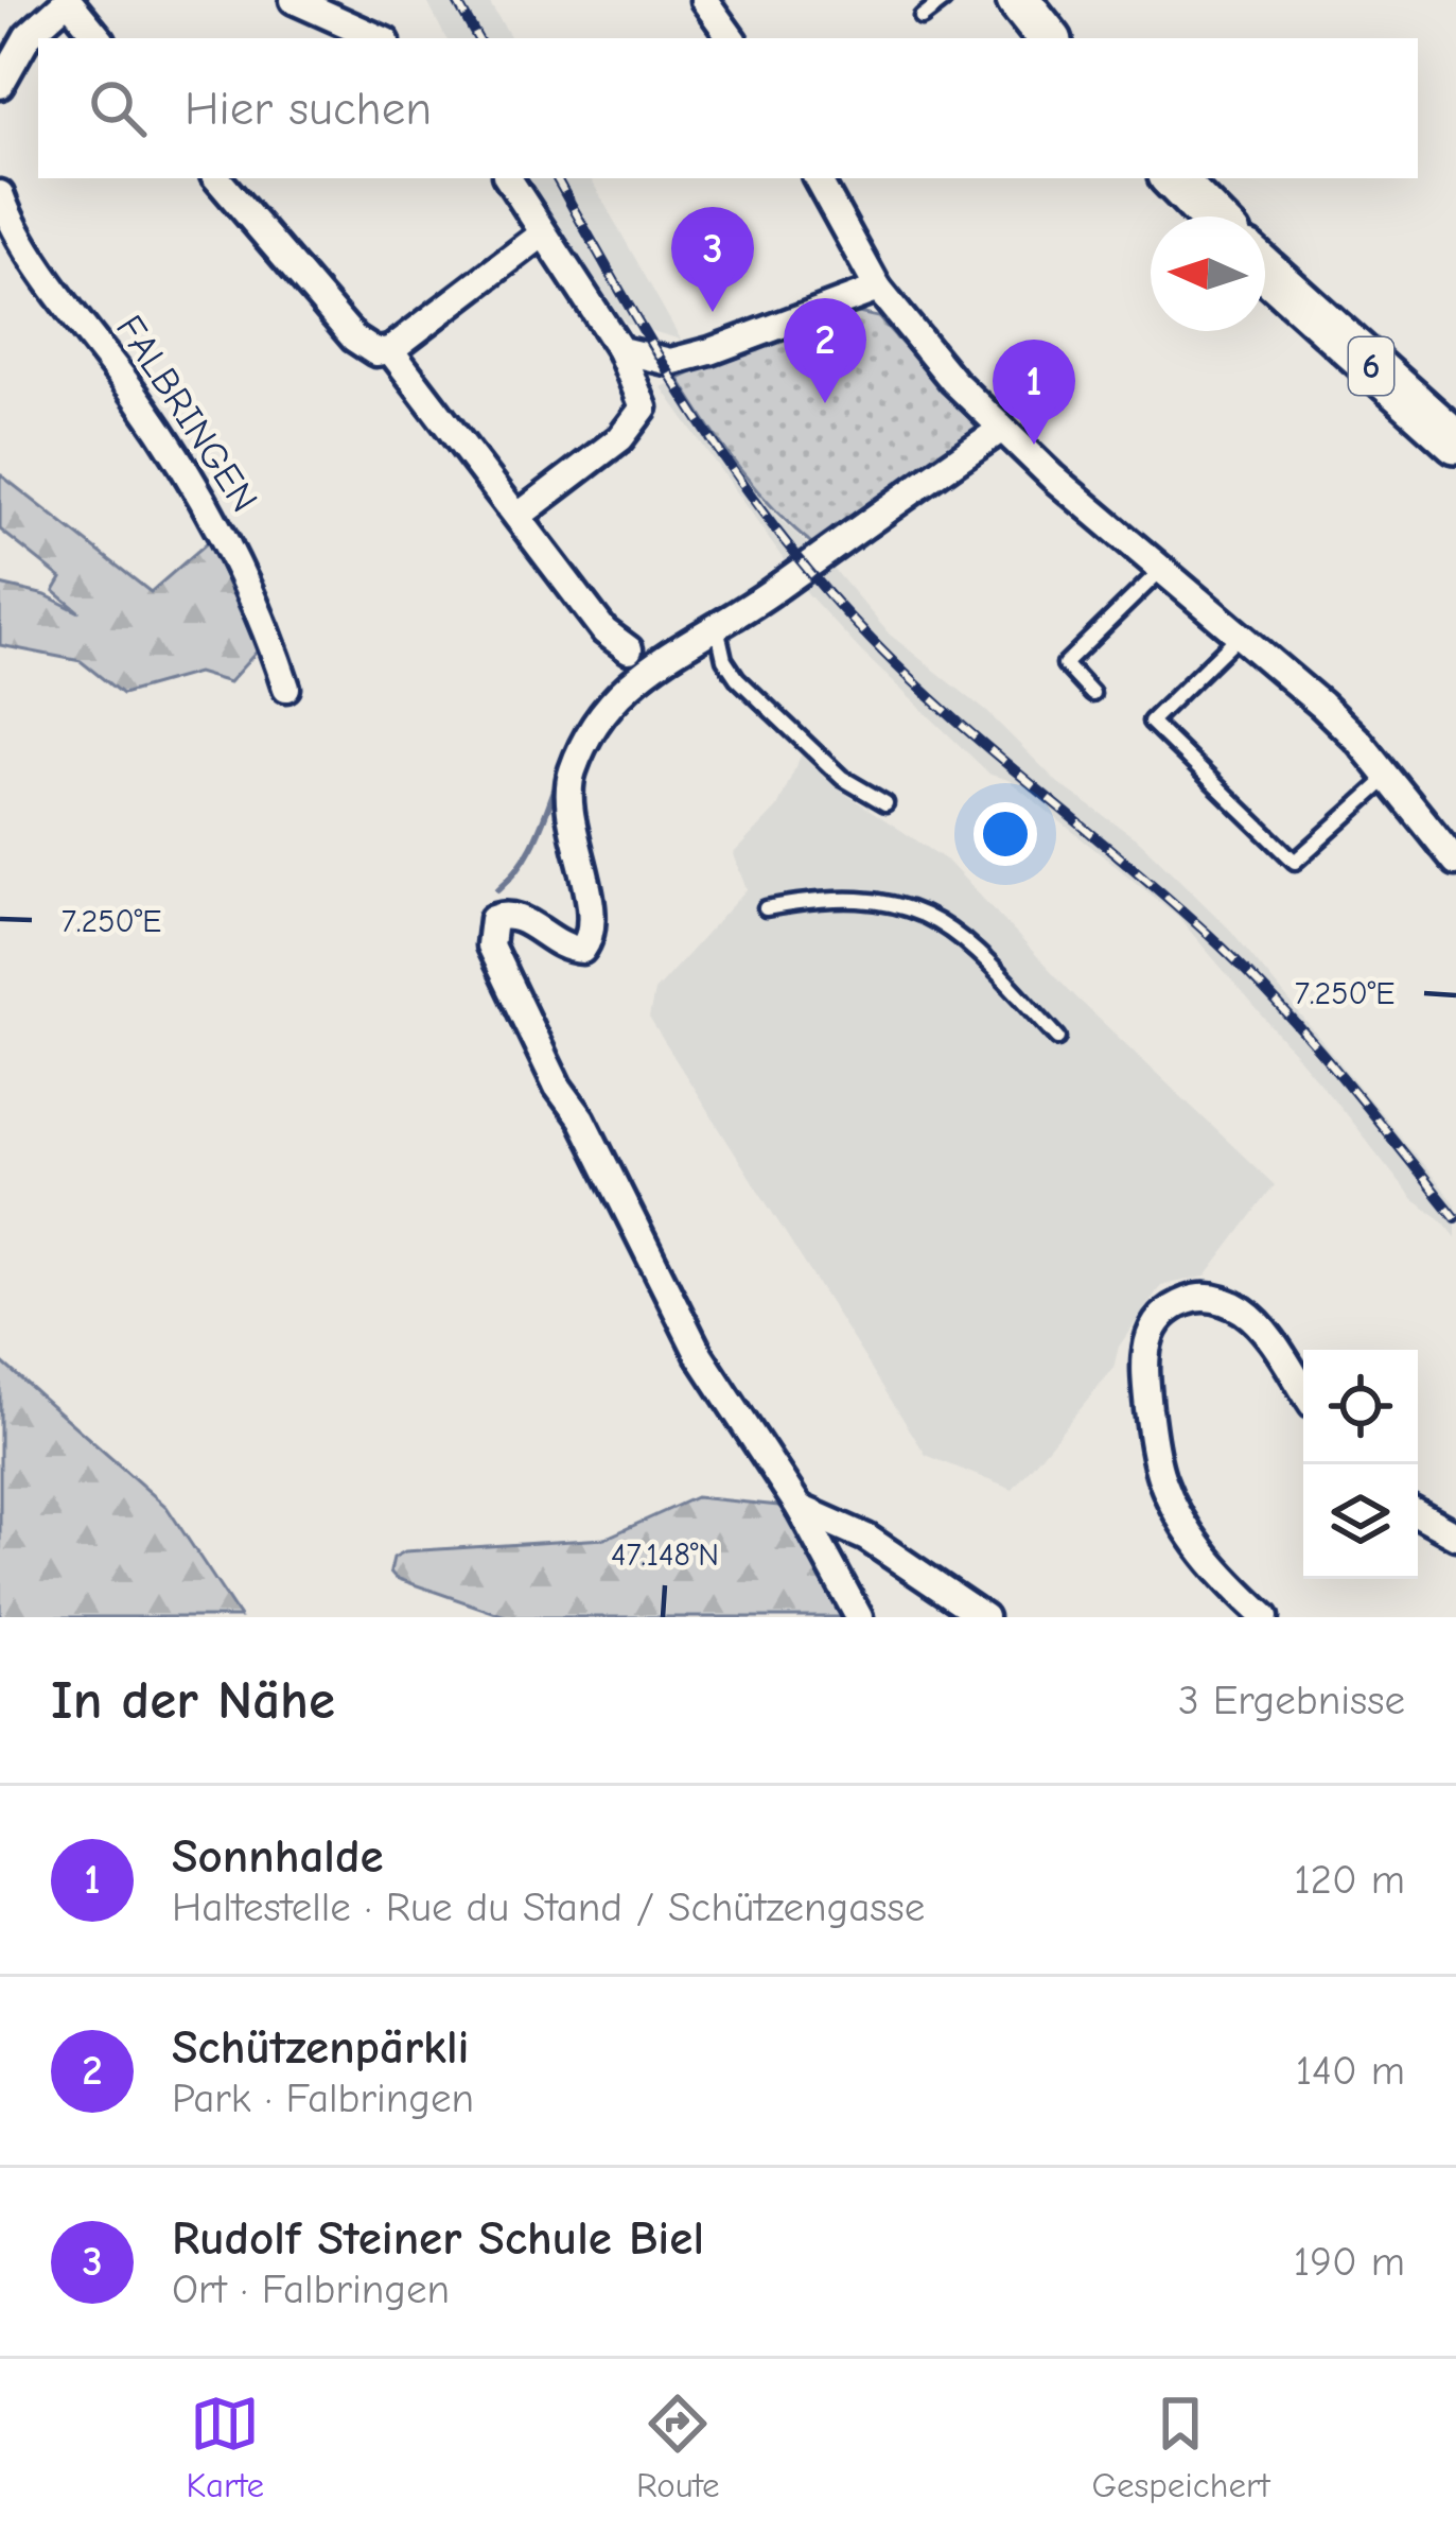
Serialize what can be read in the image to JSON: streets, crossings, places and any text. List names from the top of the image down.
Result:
{
  "streets": {
    "main road": ["6"],
    "street": ["FALBRINGEN"]
  },
  "north": "left",
  "page": {
    "search": "Hier suchen",
    "pins": ["3", "2", "1"],
    "heading": ["In der Nähe", "3 Ergebnisse"],
    "list": [
      {
        "mark": "1",
        "name": "Sonnhalde",
        "note": "Haltestelle · Rue du Stand / Schützengasse",
        "value": "120 m"
      },
      {
        "mark": "2",
        "name": "Schützenpärkli",
        "note": "Park · Falbringen",
        "value": "140 m"
      },
      {
        "mark": "3",
        "name": "Rudolf Steiner Schule Biel",
        "note": "Ort · Falbringen",
        "value": "190 m"
      }
    ],
    "nav": ["Karte", "Route", "Gespeichert"]
  },
  "coordinates": ["7.250°E", "47.148°N"]
}
